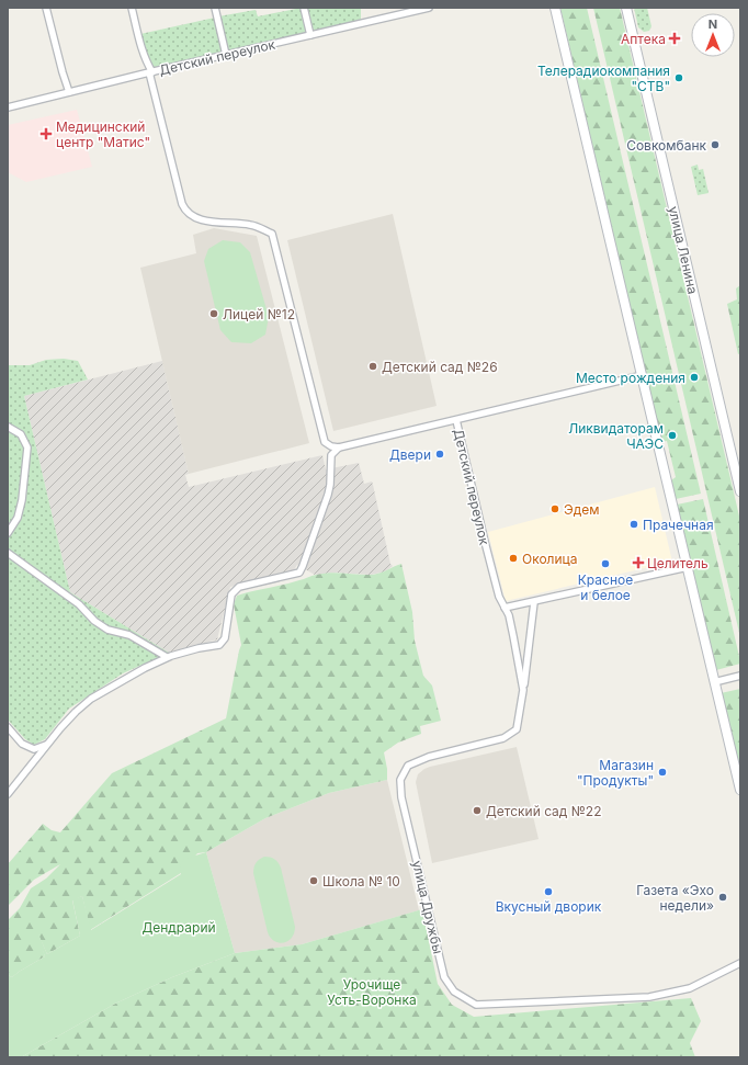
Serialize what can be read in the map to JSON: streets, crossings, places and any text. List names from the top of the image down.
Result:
{
  "streets": {
    "street": ["Детский переулок", "улица Ленина", "улица Дружбы"]
  },
  "crossings": [
    ["Детский переулок", "улица Дружбы"]
  ],
  "parks": ["Дендрарий", "Урочище Усть-Воронка"],
  "places": {
    "health": ["Аптека", "Медицинский центр \"Матис\"", "Целитель"],
    "other": [
      "Телерадиокомпания \"СТВ\"",
      "Совкомбанк",
      "Лицей №12",
      "Детский сад №26",
      "Место рождения",
      "Ликвидаторам ЧАЭС",
      "Двери",
      "Эдем",
      "Прачечная",
      "Околица",
      "Красное и белое",
      "Магазин \"Продукты\"",
      "Детский сад №22",
      "Школа № 10",
      "Вкусный дворик",
      "Газета «Эхо недели»"
    ]
  },
  "north": "top"
}
